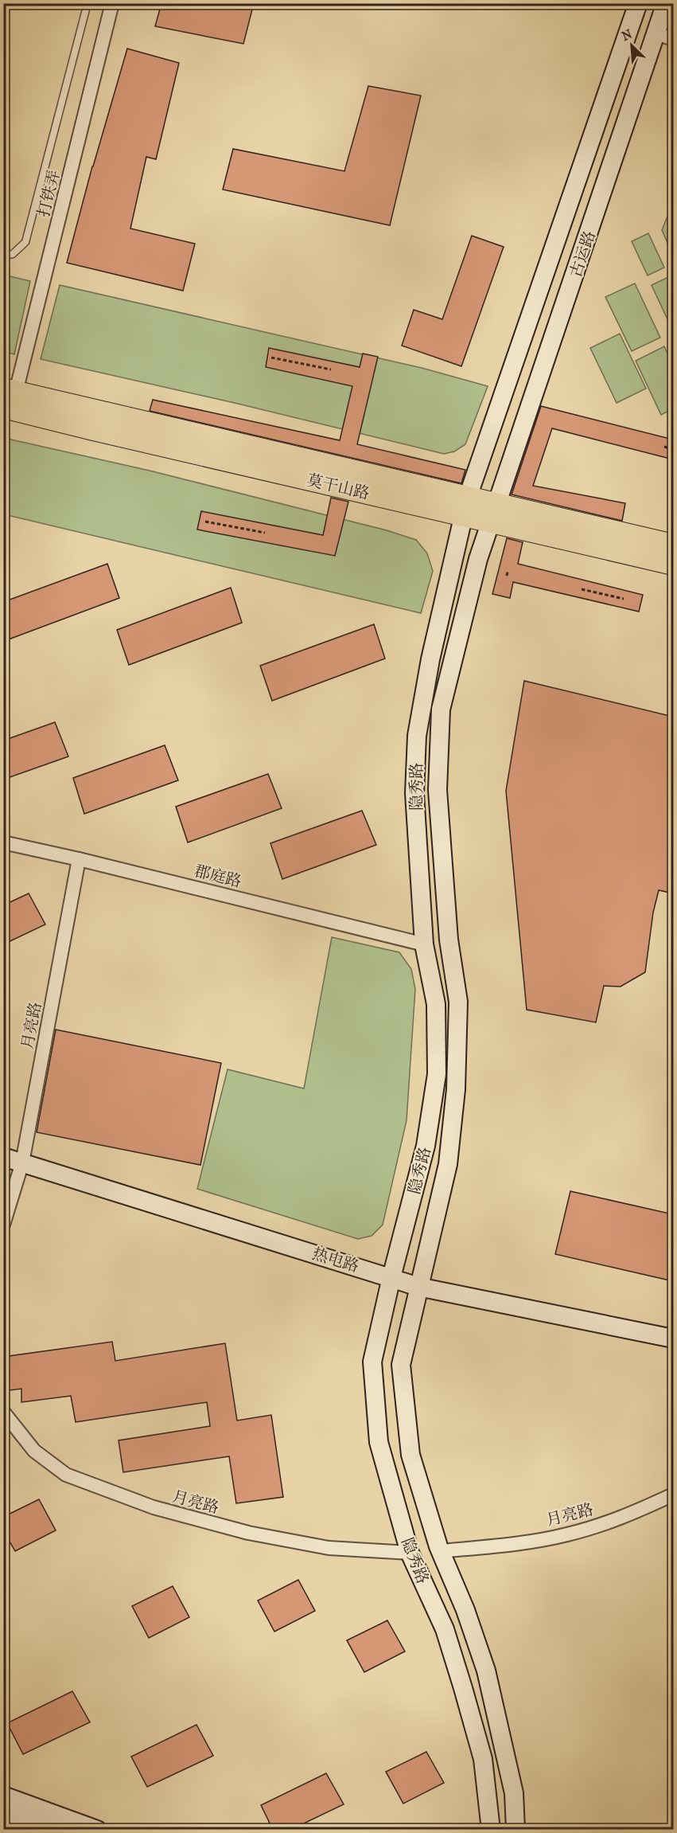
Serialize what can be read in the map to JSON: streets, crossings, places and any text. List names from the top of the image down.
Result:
{
  "streets": {
    "main road": [
      "古运路",
      "莫干山路",
      "隐秀路",
      "热电路"
    ],
    "street": ["打铁弄", "郡庭路", "月亮路"]
  },
  "crossings": [
    ["打铁弄", "莫干山路"],
    ["古运路", "莫干山路"],
    ["古运路", "隐秀路"],
    ["莫干山路", "隐秀路"],
    ["隐秀路", "郡庭路"],
    ["隐秀路", "月亮路"],
    ["隐秀路", "热电路"],
    ["郡庭路", "月亮路"],
    ["月亮路", "热电路"]
  ],
  "north": "top left"
}
